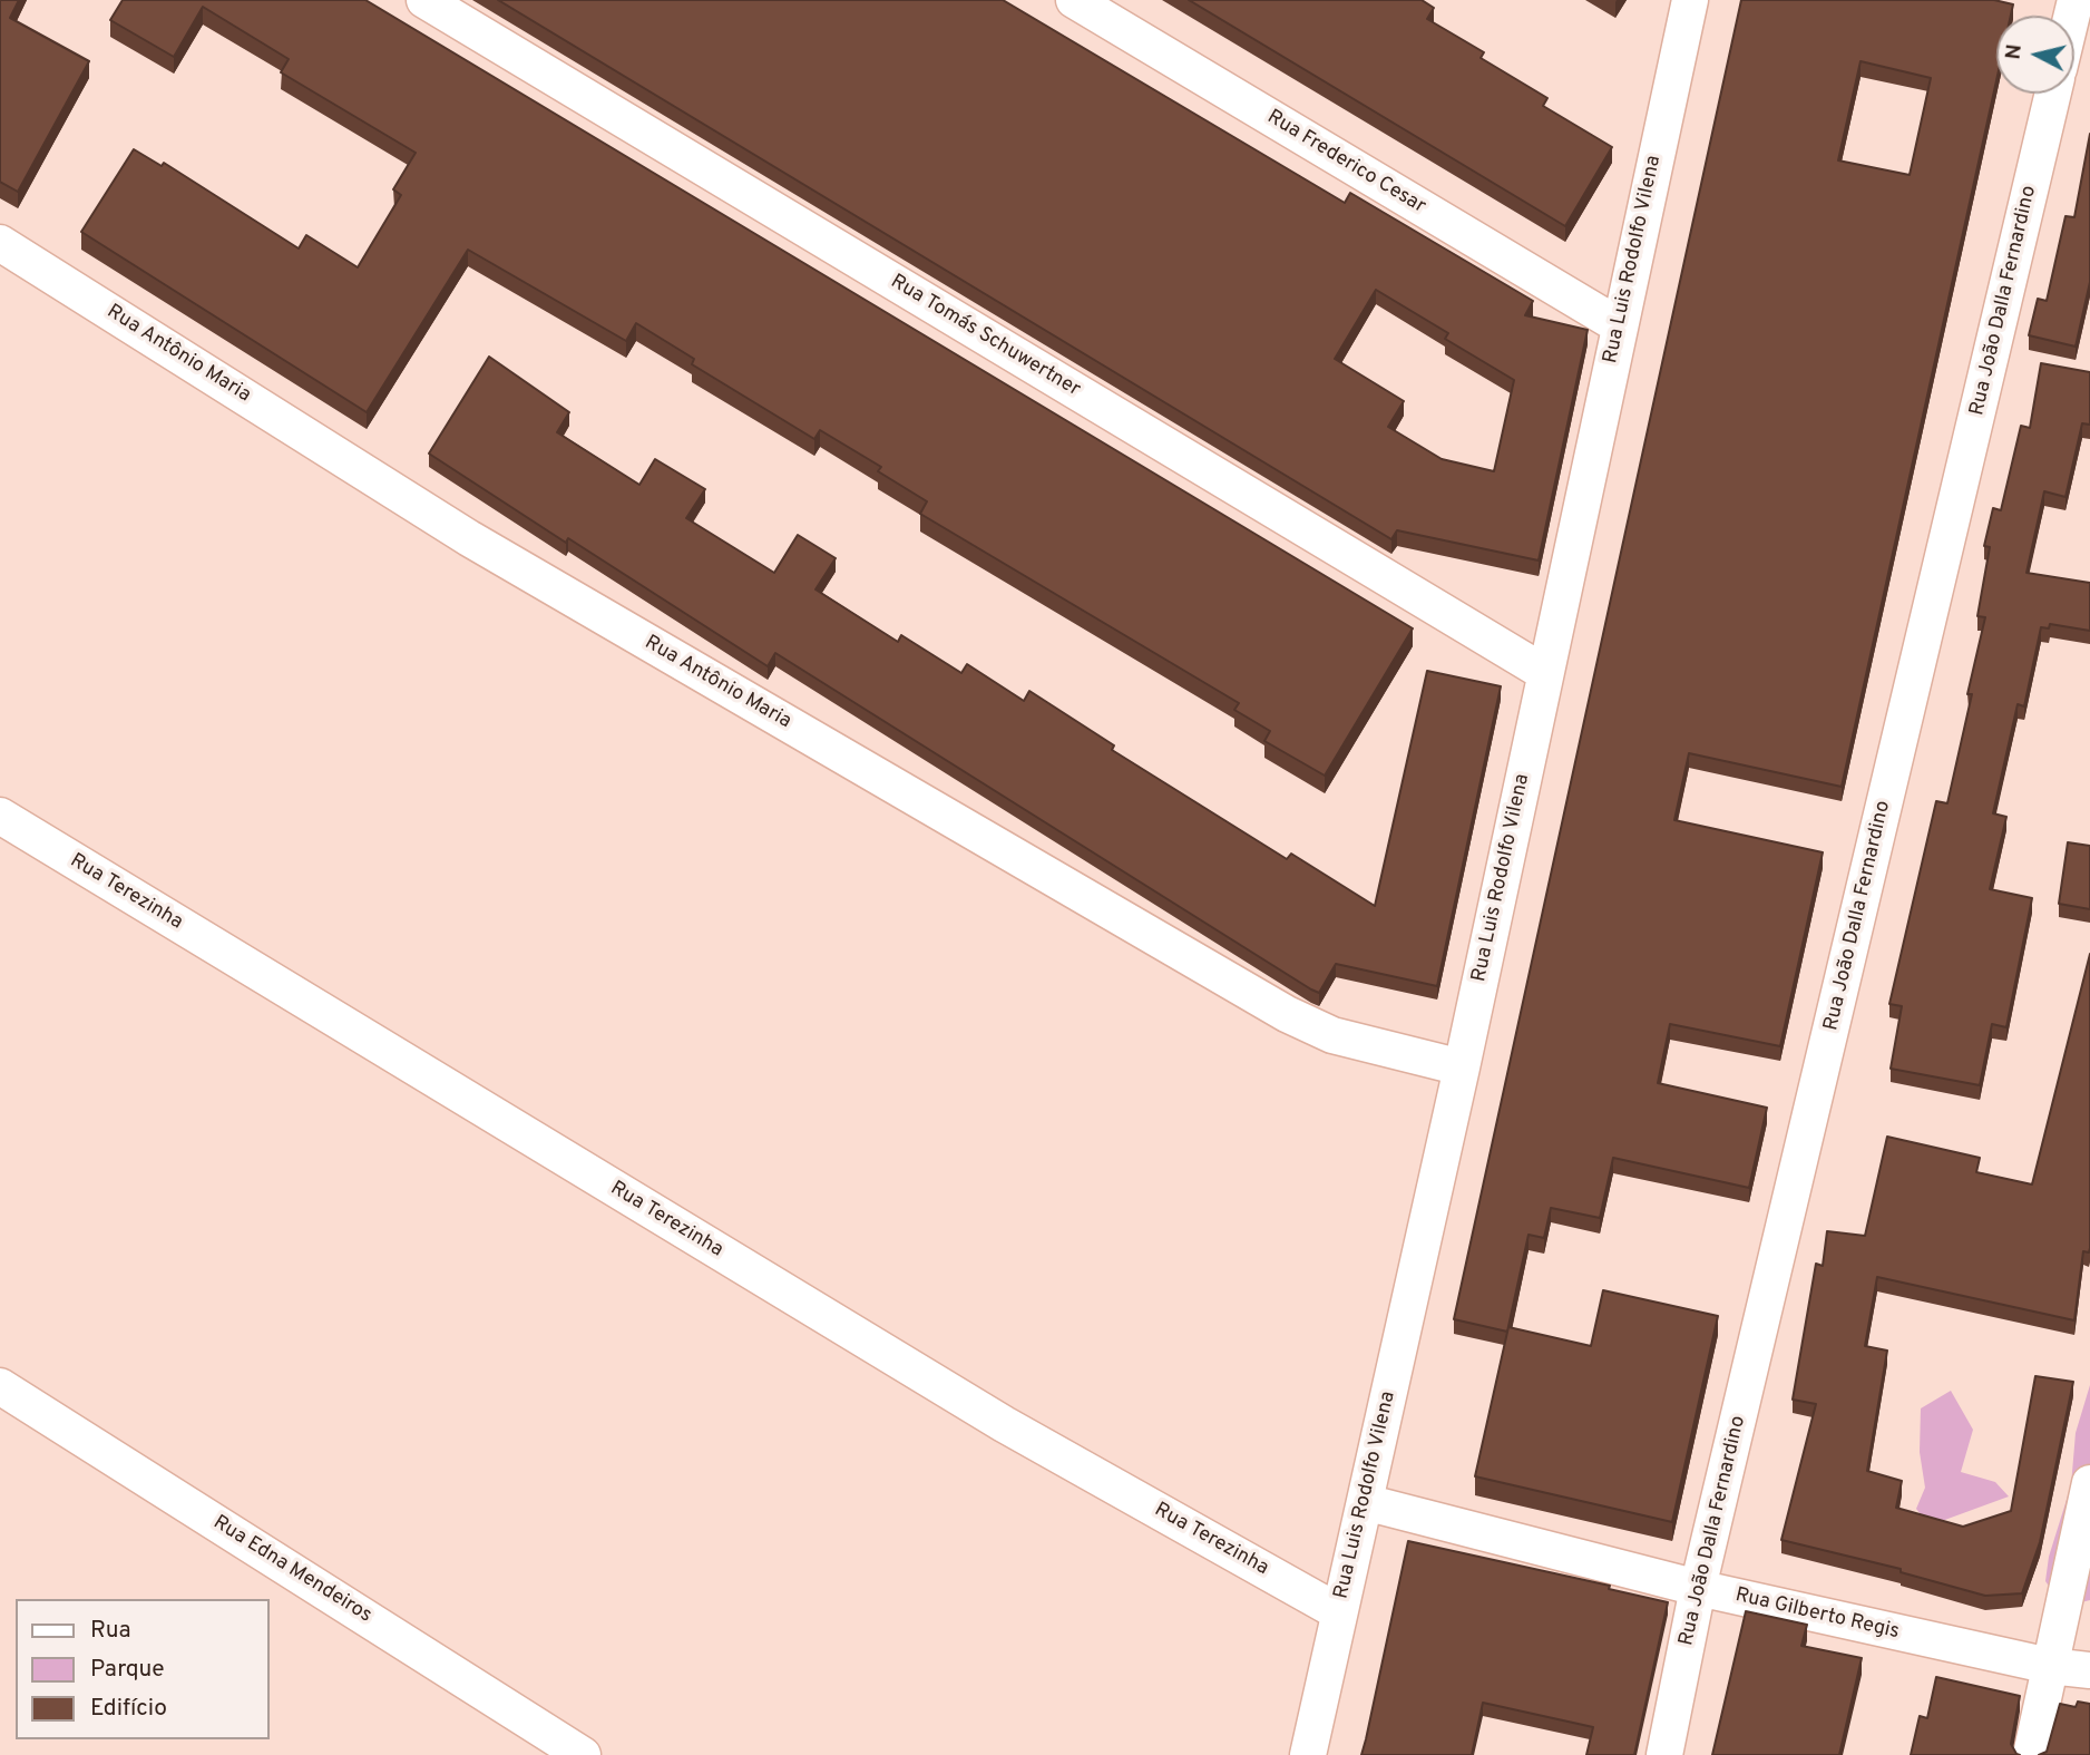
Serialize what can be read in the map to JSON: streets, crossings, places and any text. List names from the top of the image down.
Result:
{
  "streets": {
    "street": [
      "Rua Frederico Cesar",
      "Rua Luis Rodolfo Vilena",
      "Rua João Dalla Fernardino",
      "Rua Tomás Schuwertner",
      "Rua Antônio Maria",
      "Rua Terezinha",
      "Rua Edna Mendeiros",
      "Rua Gilberto Regis"
    ]
  },
  "crossings": [
    ["Rua Frederico Cesar", "Rua Luis Rodolfo Vilena"],
    ["Rua Luis Rodolfo Vilena", "Rua Tomás Schuwertner"],
    ["Rua Luis Rodolfo Vilena", "Rua Antônio Maria"],
    ["Rua Luis Rodolfo Vilena", "Rua Terezinha"],
    ["Rua Luis Rodolfo Vilena", "Rua Gilberto Regis"],
    ["Rua João Dalla Fernardino", "Rua Gilberto Regis"]
  ],
  "legend": ["Rua", "Parque", "Edifício"],
  "north": "left"
}
